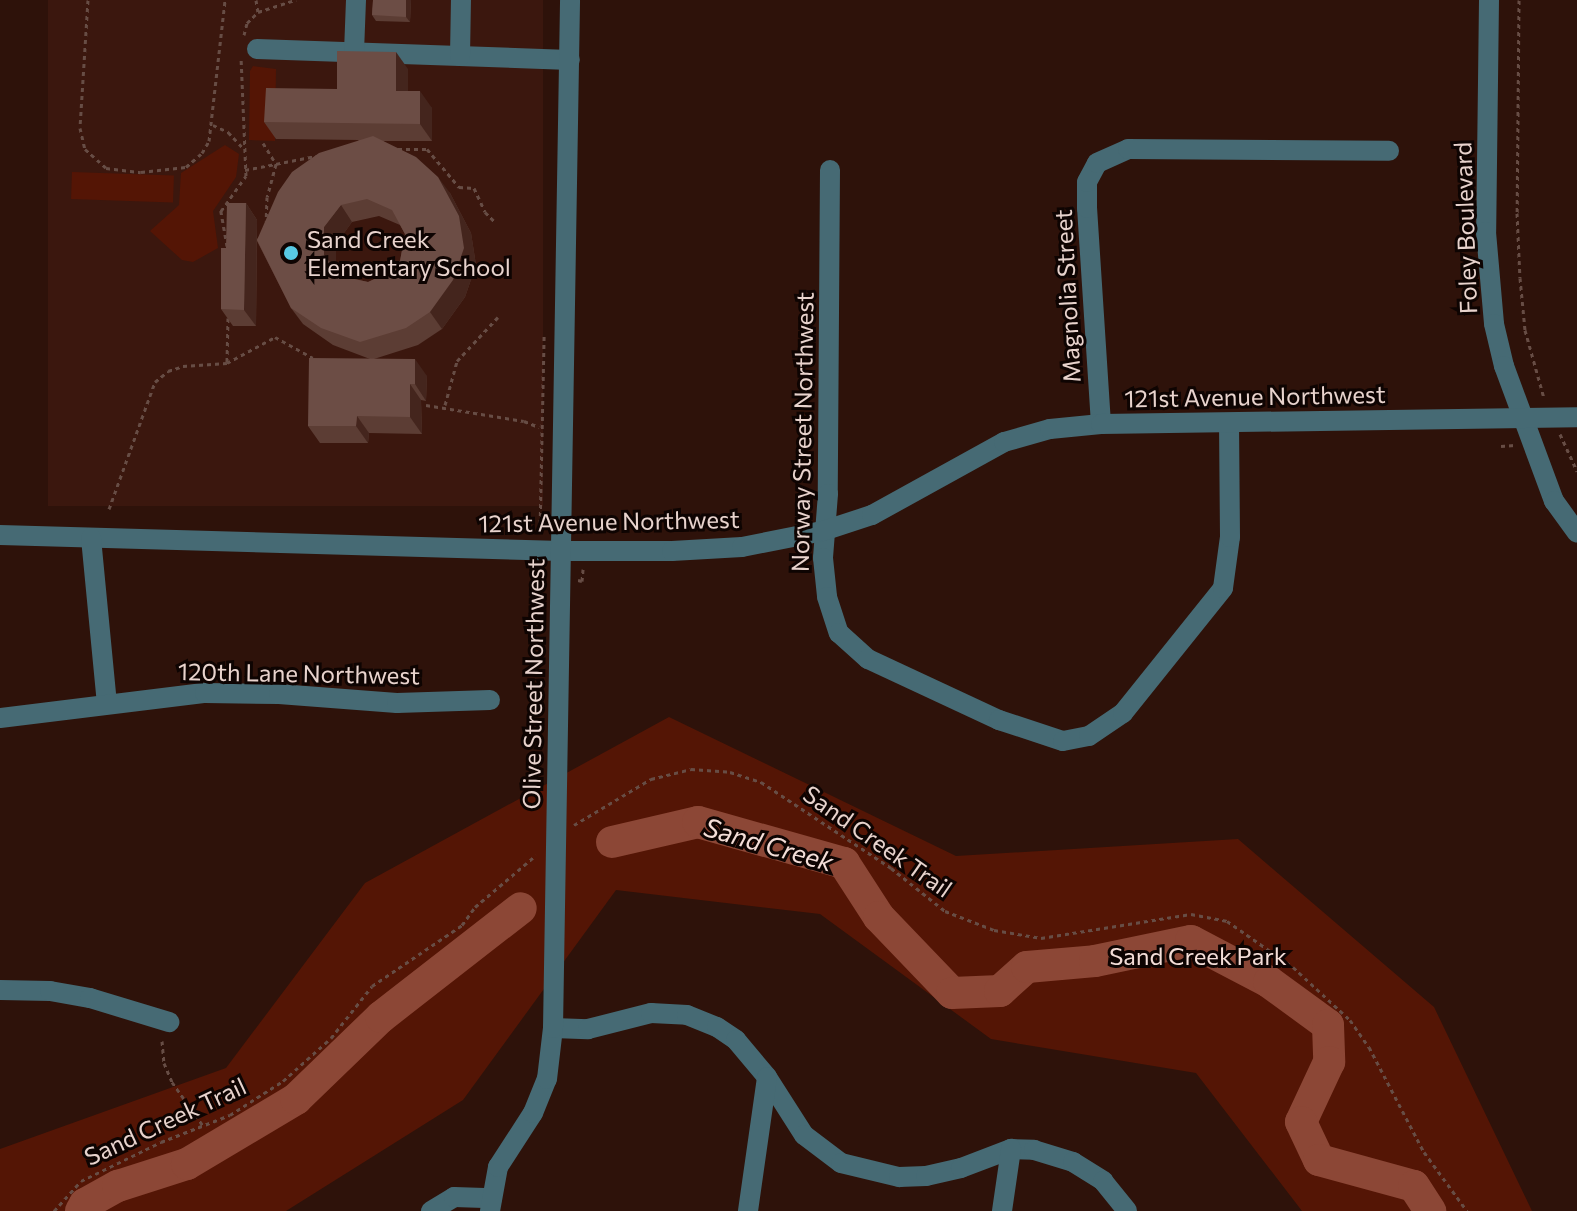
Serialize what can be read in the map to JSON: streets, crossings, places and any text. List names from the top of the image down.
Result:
{
  "streets": {
    "street": [
      "Foley Boulevard",
      "Magnolia Street",
      "121st Avenue Northwest",
      "Norway Street Northwest",
      "120th Lane Northwest",
      "Olive Street Northwest"
    ],
    "path": ["Sand Creek Trail"]
  },
  "crossings": [
    ["Foley Boulevard", "121st Avenue Northwest"],
    ["Magnolia Street", "121st Avenue Northwest"],
    ["121st Avenue Northwest", "Norway Street Northwest"],
    ["121st Avenue Northwest", "Olive Street Northwest"]
  ],
  "water": ["Sand Creek"],
  "parks": ["Sand Creek Park"],
  "places": ["Sand Creek Elementary School"]
}
